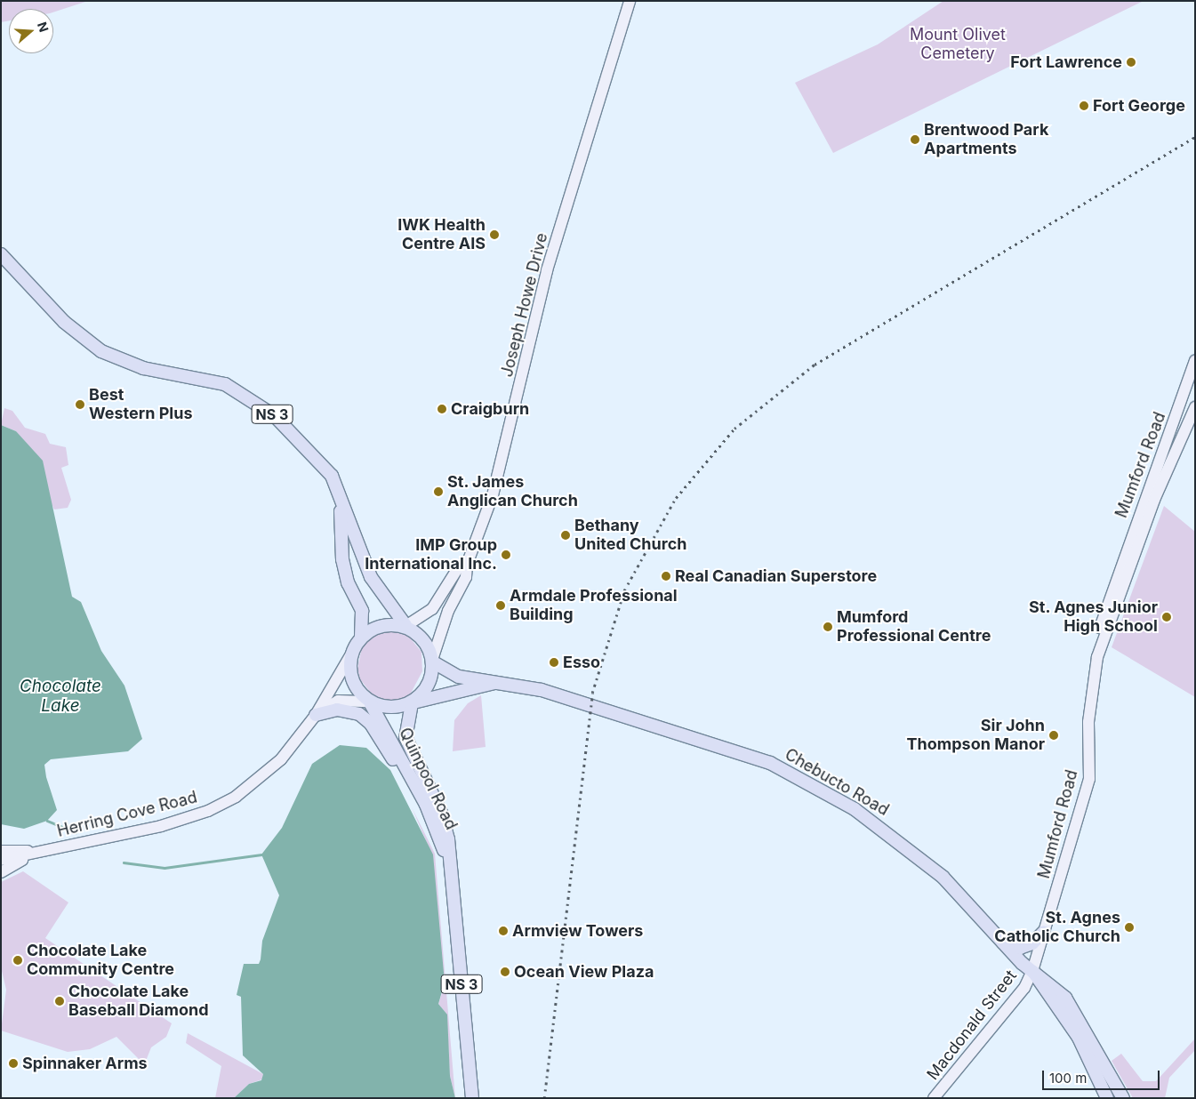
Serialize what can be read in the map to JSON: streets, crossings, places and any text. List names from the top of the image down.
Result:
{
  "streets": {
    "main road": [
      "Joseph Howe Drive",
      "NS 3",
      "Mumford Road",
      "Quinpool Road",
      "Chebucto Road",
      "Herring Cove Road",
      "Macdonald Street"
    ]
  },
  "crossings": [
    ["Joseph Howe Drive", "NS 3"],
    ["Joseph Howe Drive", "Quinpool Road"],
    ["Joseph Howe Drive", "Chebucto Road"],
    ["Joseph Howe Drive", "Herring Cove Road"],
    ["NS 3", "Quinpool Road"],
    ["NS 3", "Chebucto Road"],
    ["NS 3", "Herring Cove Road"],
    ["Mumford Road", "Chebucto Road"],
    ["Mumford Road", "Macdonald Street"],
    ["Quinpool Road", "Chebucto Road"],
    ["Quinpool Road", "Herring Cove Road"],
    ["Chebucto Road", "Herring Cove Road"],
    ["Chebucto Road", "Macdonald Street"]
  ],
  "water": ["Chocolate Lake"],
  "parks": ["Mount Olivet Cemetery"],
  "places": [
    "Fort Lawrence",
    "Fort George",
    "Brentwood Park Apartments",
    "IWK Health Centre AIS",
    "Best Western Plus",
    "Craigburn",
    "St. James Anglican Church",
    "Bethany United Church",
    "IMP Group International Inc.",
    "Real Canadian Superstore",
    "Armdale Professional Building",
    "St. Agnes Junior High School",
    "Mumford Professional Centre",
    "Esso",
    "Sir John Thompson Manor",
    "St. Agnes Catholic Church",
    "Armview Towers",
    "Chocolate Lake Community Centre",
    "Ocean View Plaza",
    "Chocolate Lake Baseball Diamond",
    "Spinnaker Arms"
  ],
  "scale_bar": "100 m",
  "north": "right"
}
